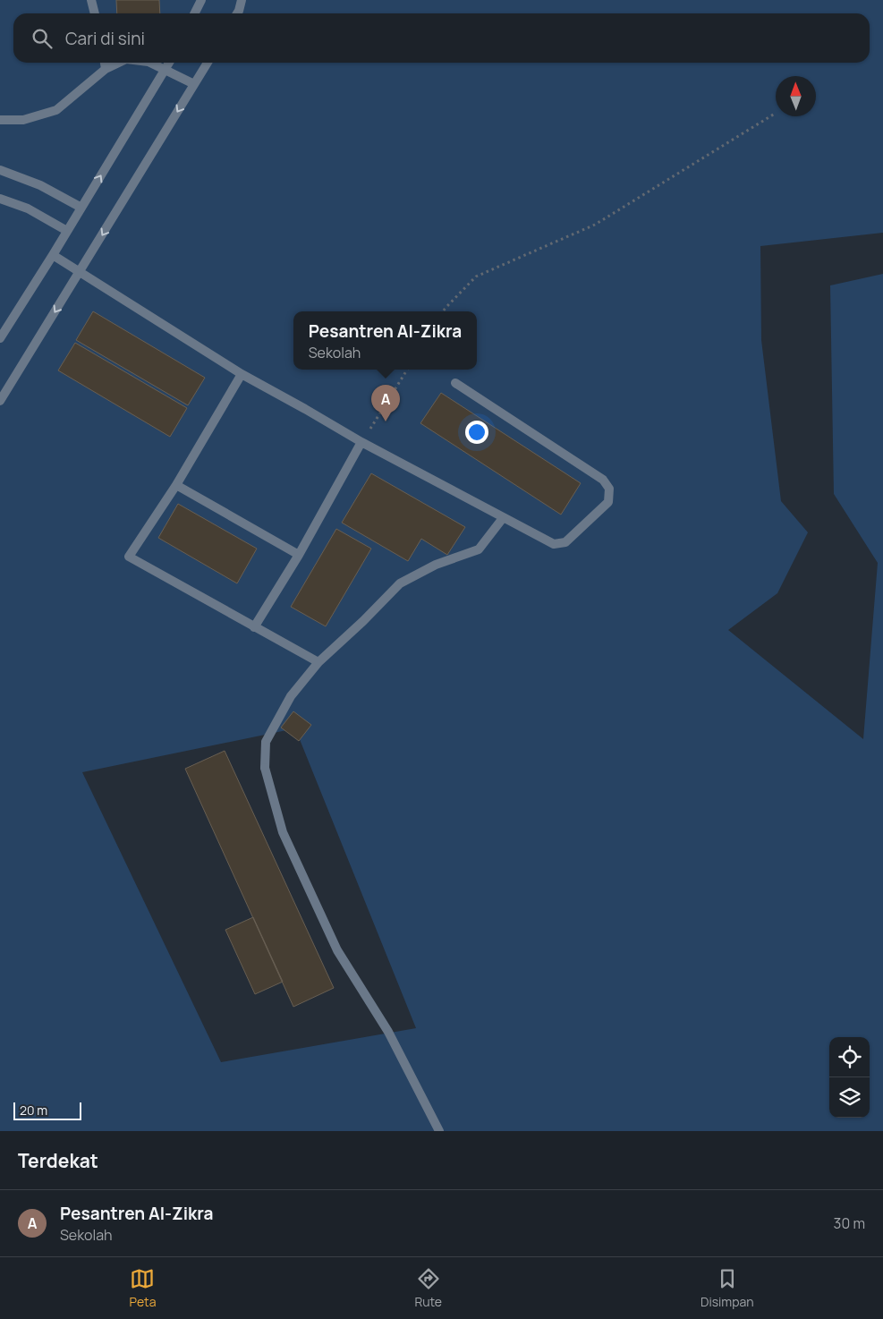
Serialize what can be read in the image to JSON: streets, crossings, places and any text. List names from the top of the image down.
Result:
{
  "scale_bar": "20 m",
  "north": "top",
  "page": {
    "search": "Cari di sini",
    "popup": ["Pesantren Al-Zikra", "Sekolah"],
    "pins": "A",
    "scale": "20 m",
    "heading": "Terdekat",
    "list": [
      {
        "mark": "A",
        "name": "Pesantren Al-Zikra",
        "note": "Sekolah",
        "value": "30 m"
      }
    ],
    "nav": ["Peta", "Rute", "Disimpan"]
  }
}
